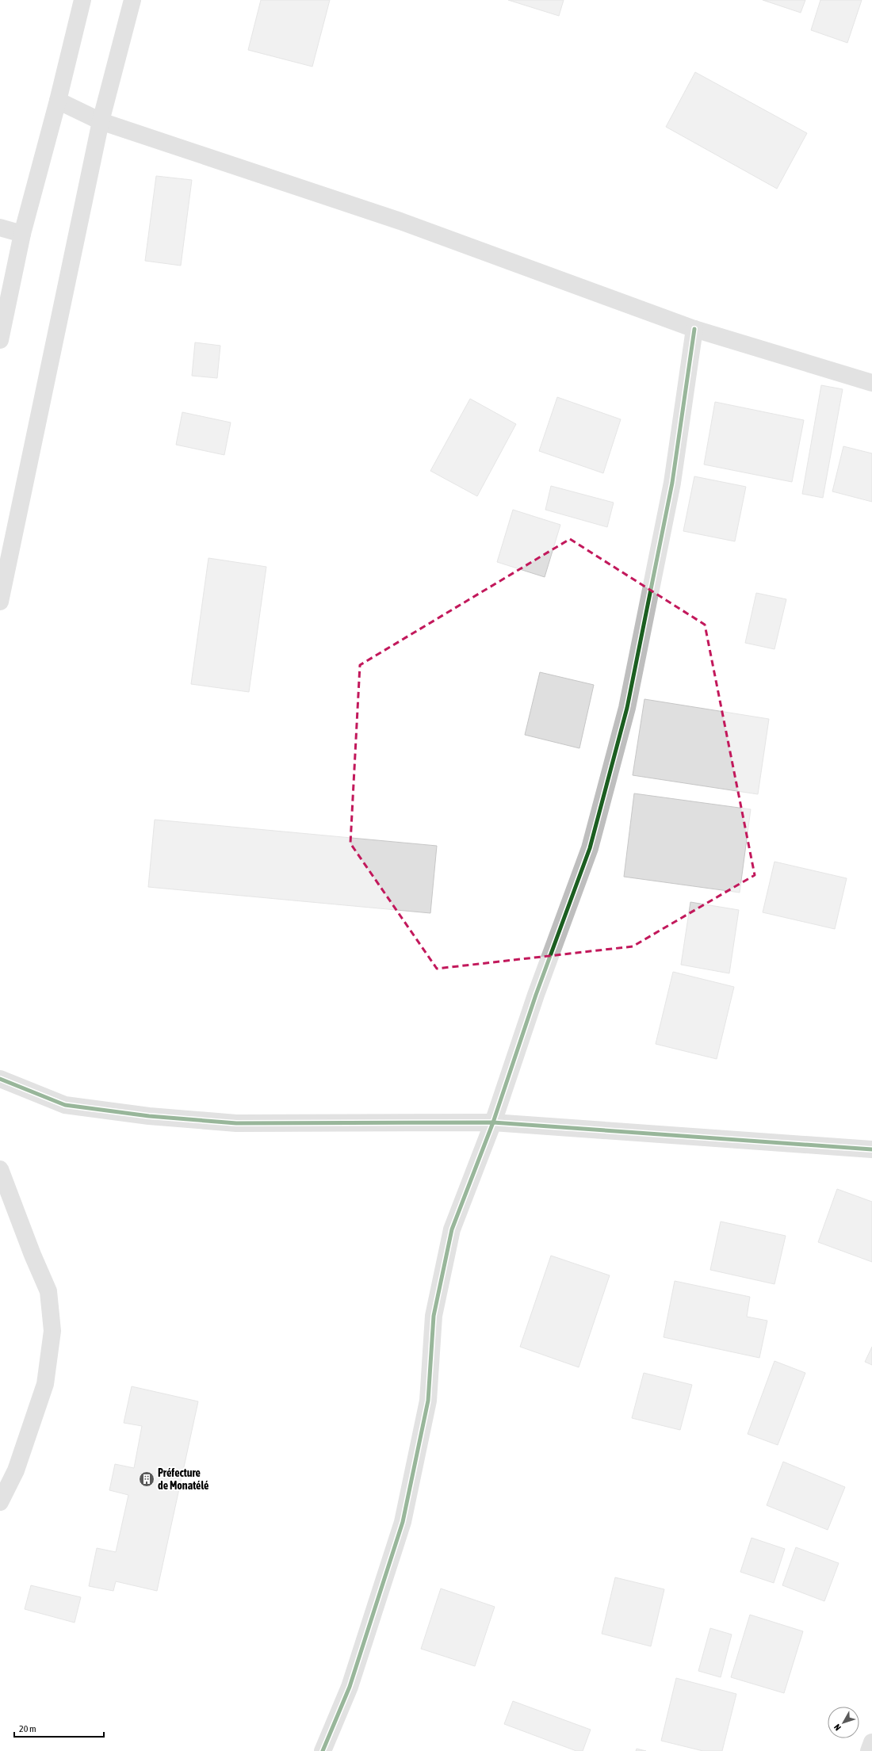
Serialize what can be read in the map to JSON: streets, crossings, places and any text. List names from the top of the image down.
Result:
{
  "places": {
    "building": ["Préfecture de Monatélé"]
  },
  "scale_bar": "20 m",
  "north": "bottom left"
}
